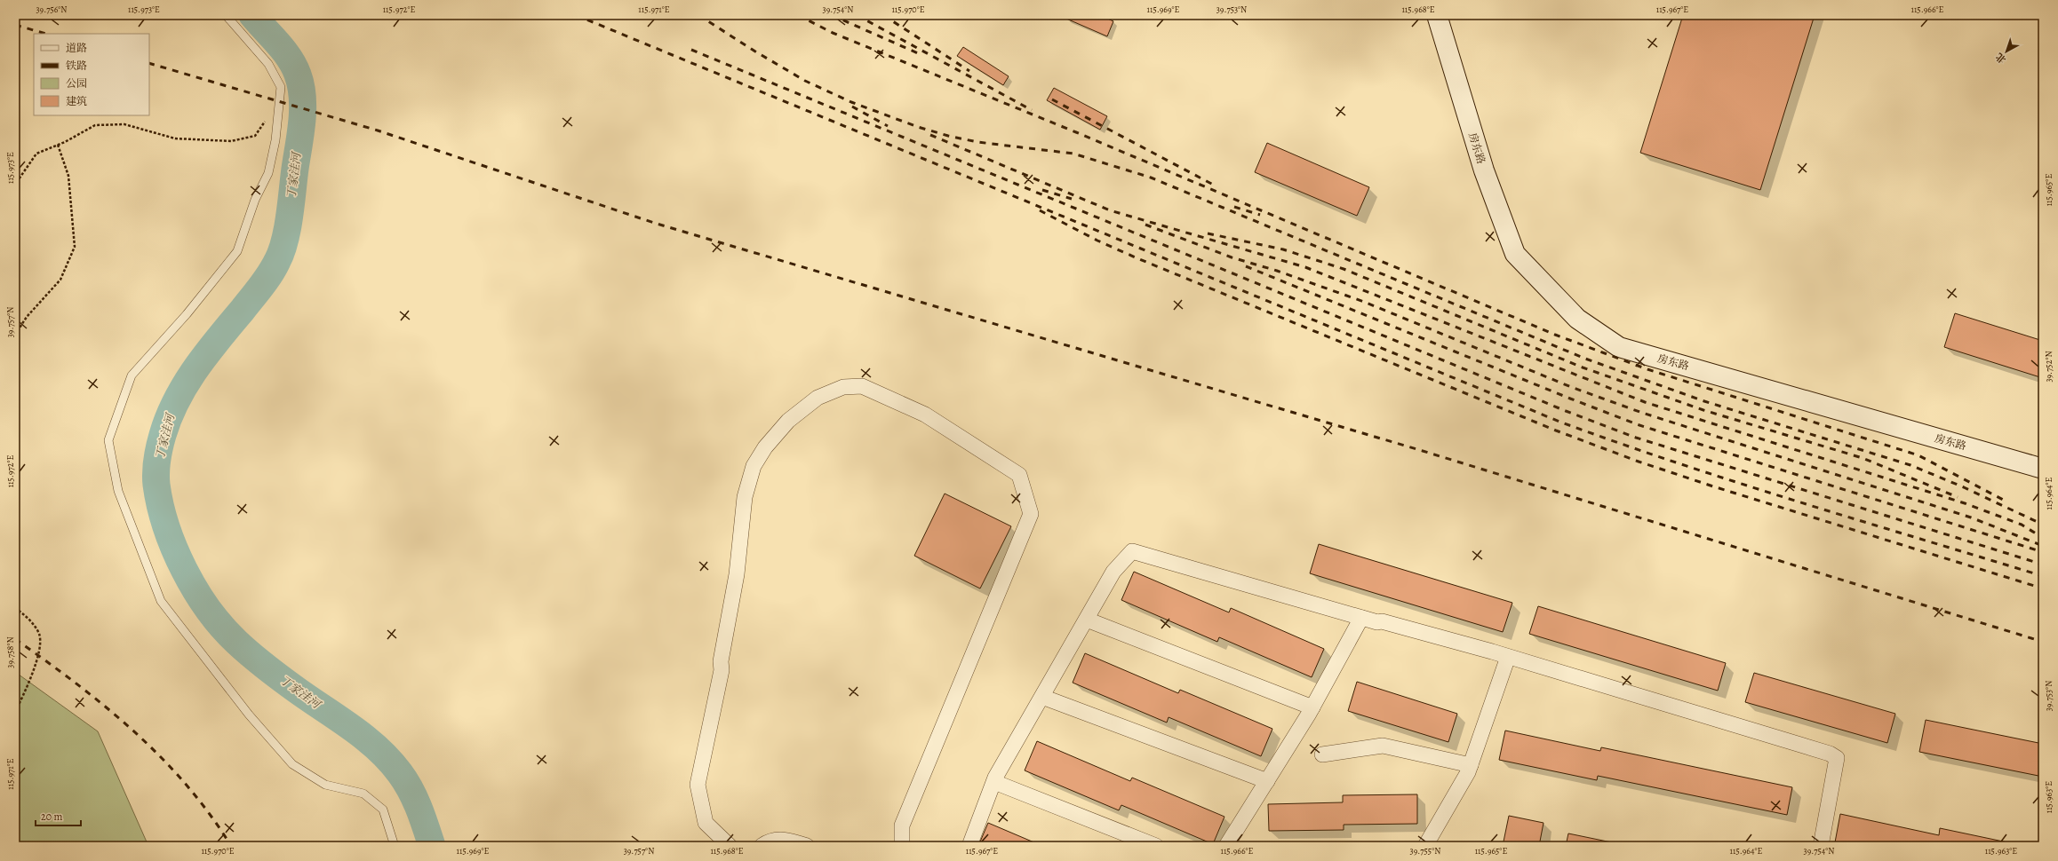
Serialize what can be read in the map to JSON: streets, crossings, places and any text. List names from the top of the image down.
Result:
{
  "streets": {
    "main road": ["房东路"]
  },
  "water": ["丁家洼河"],
  "legend": [
    "道路",
    "铁路",
    "公园",
    "建筑"
  ],
  "scale_bar": "20 m",
  "north": "bottom left",
  "coordinates": [
    "39.756°N",
    "115.973°E",
    "115.972°E",
    "115.971°E",
    "39.754°N",
    "115.970°E",
    "115.969°E",
    "39.753°N",
    "115.968°E",
    "115.967°E",
    "115.966°E",
    "115.965°E",
    "39.757°N",
    "39.752°N",
    "115.964°E",
    "39.758°N",
    "115.963°E",
    "39.755°N"
  ]
}
